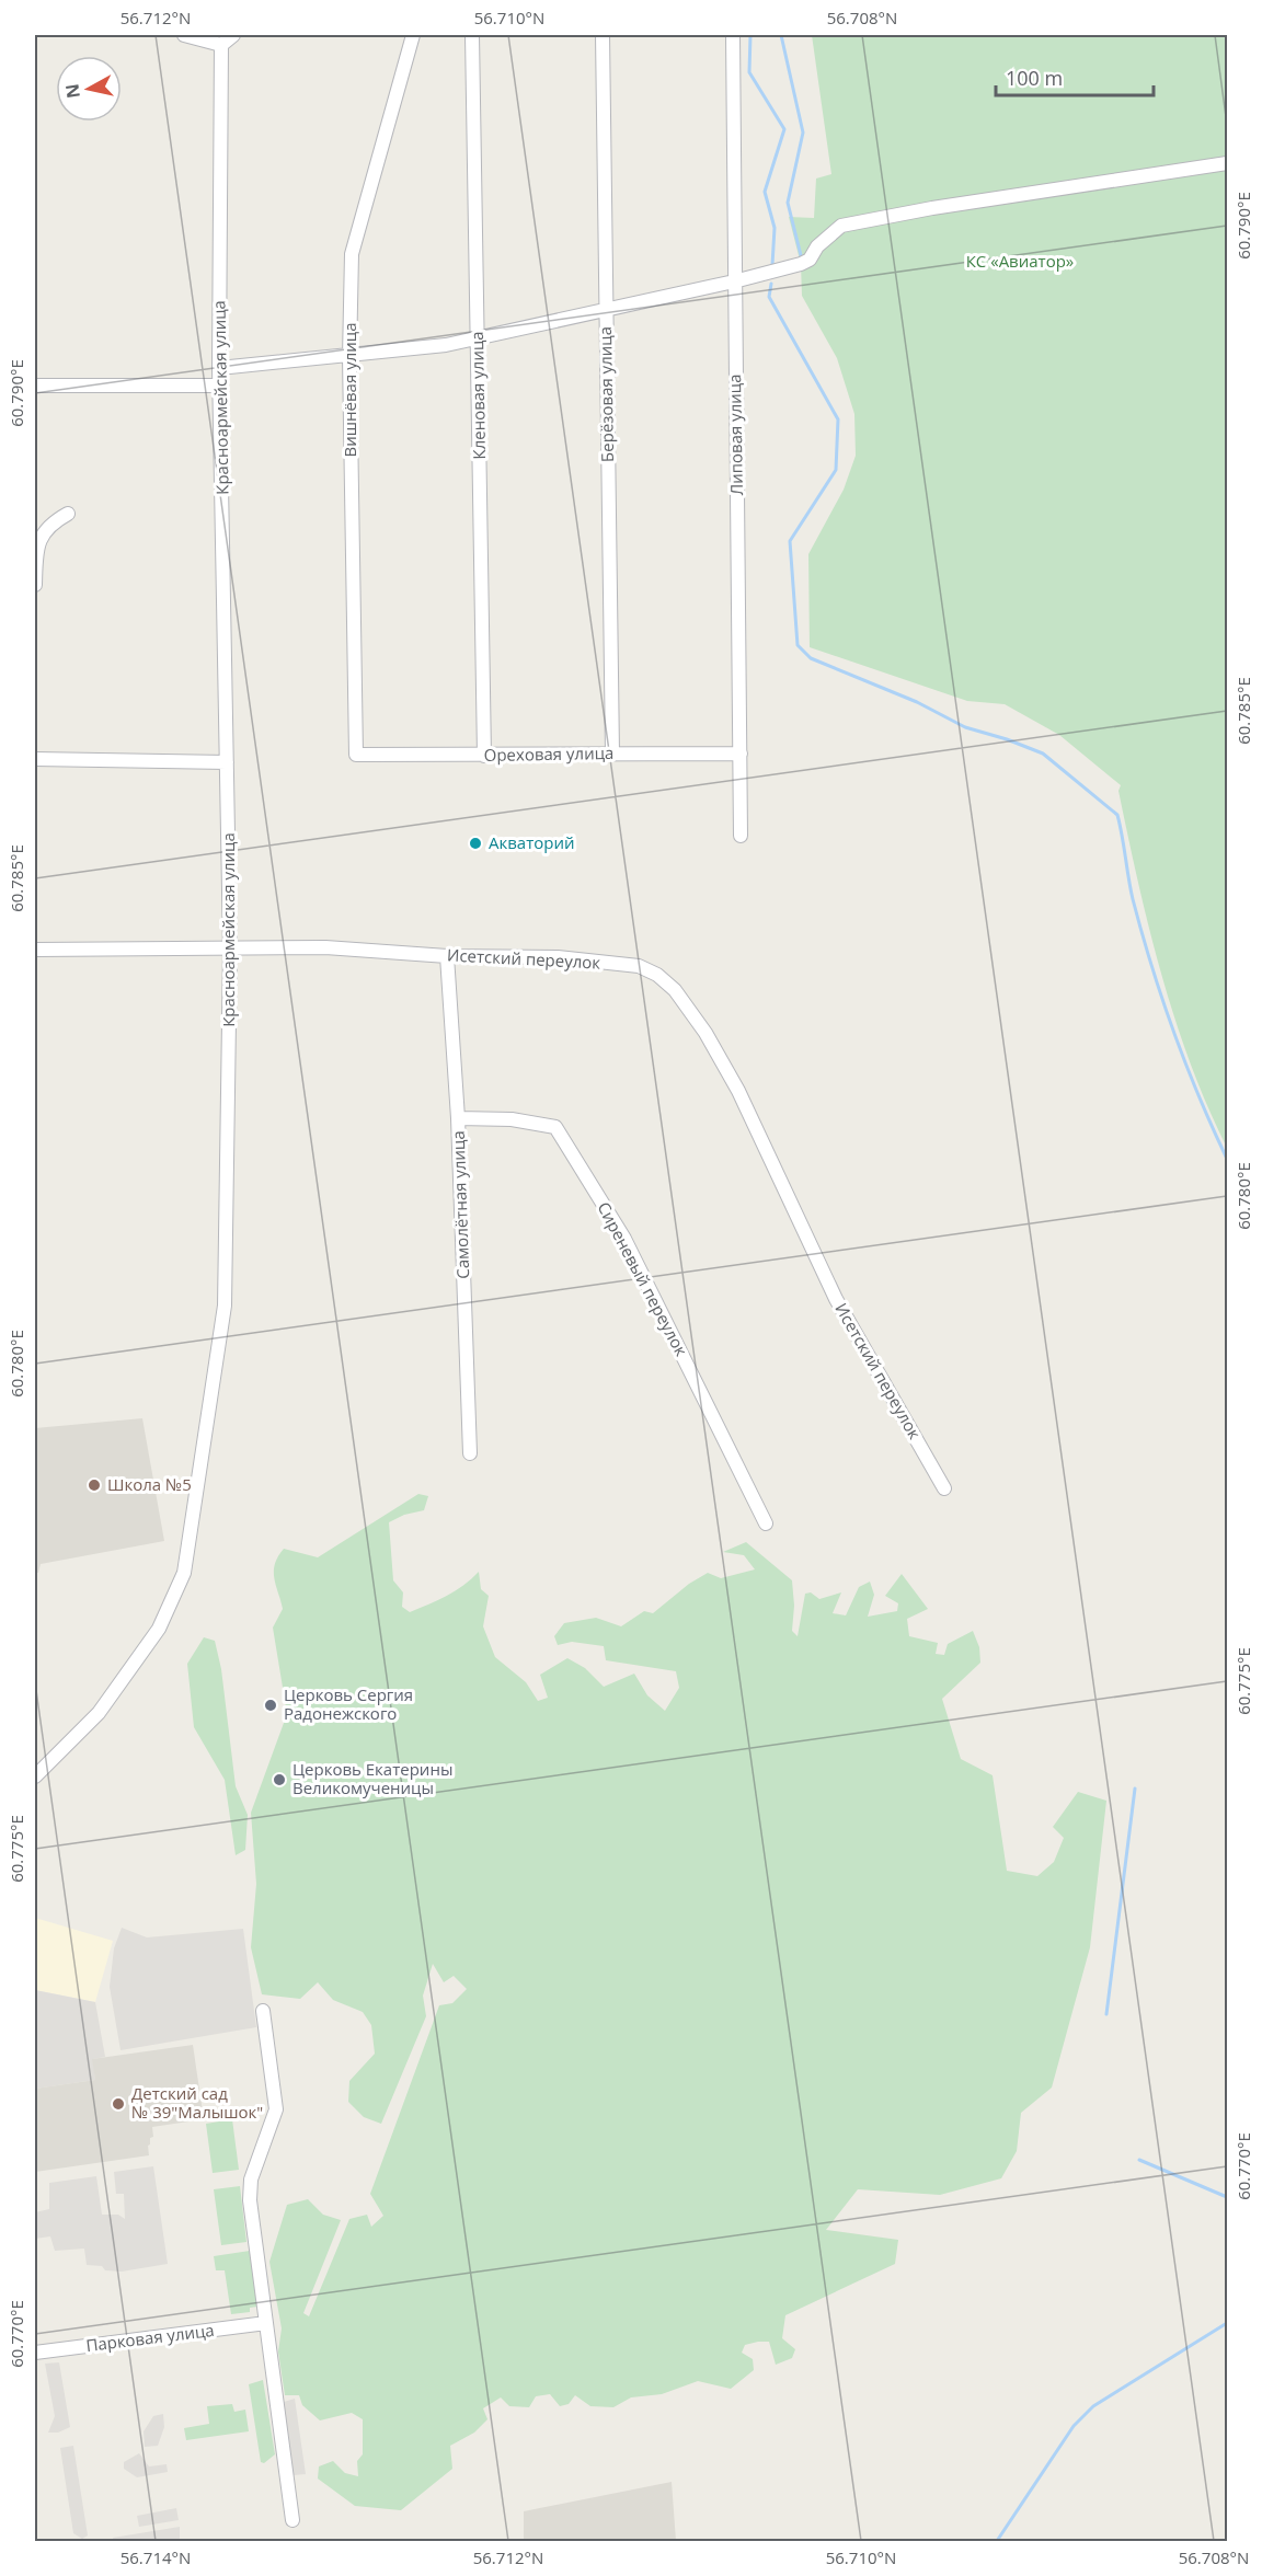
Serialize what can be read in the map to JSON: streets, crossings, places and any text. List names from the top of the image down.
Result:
{
  "streets": {
    "street": [
      "Вишнёвая улица",
      "Берёзовая улица",
      "Кленовая улица",
      "Красноармейская улица",
      "Липовая улица",
      "Ореховая улица",
      "Исетский переулок",
      "Самолётная улица",
      "Сиреневый переулок",
      "Парковая улица"
    ]
  },
  "crossings": [
    ["Вишнёвая улица", "Ореховая улица"],
    ["Берёзовая улица", "Ореховая улица"],
    ["Кленовая улица", "Ореховая улица"],
    ["Красноармейская улица", "Исетский переулок"],
    ["Липовая улица", "Ореховая улица"],
    ["Исетский переулок", "Самолётная улица"],
    ["Самолётная улица", "Сиреневый переулок"]
  ],
  "parks": ["КС «Авиатор»"],
  "places": [
    "Акваторий",
    "Школа №5",
    "Церковь Сергия Радонежского",
    "Церковь Екатерины Великомученицы",
    "Детский сад № 39\"Малышок\""
  ],
  "scale_bar": "100 m",
  "north": "left",
  "coordinates": [
    "56.712°N",
    "56.710°N",
    "56.708°N",
    "60.790°E",
    "60.785°E",
    "60.780°E",
    "60.775°E",
    "60.770°E",
    "56.714°N"
  ]
}
